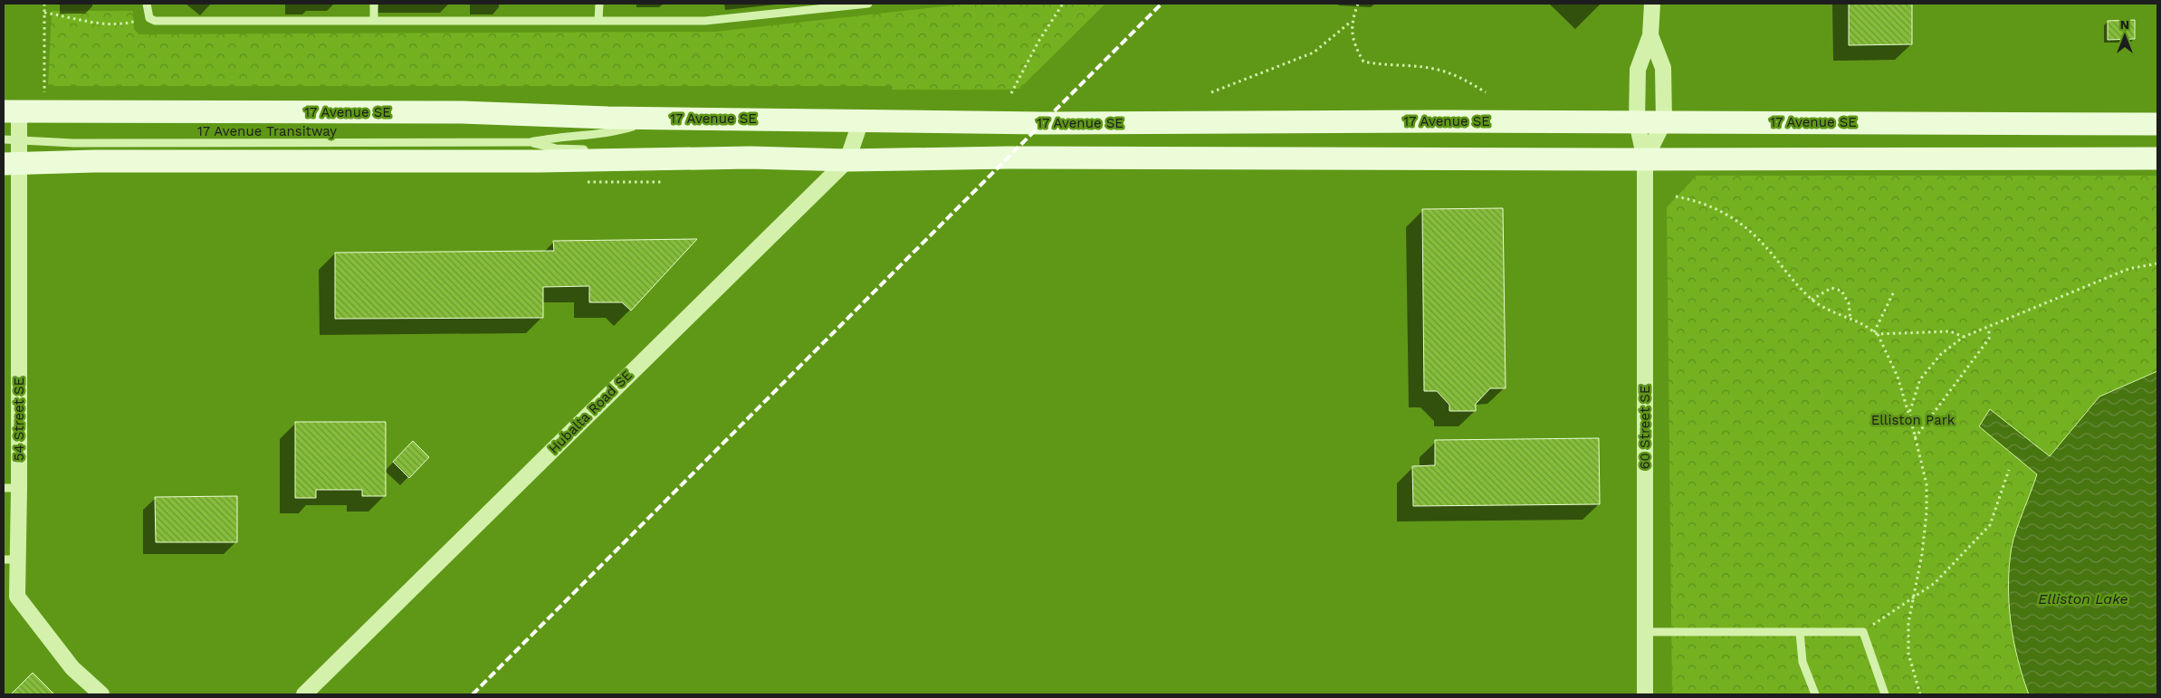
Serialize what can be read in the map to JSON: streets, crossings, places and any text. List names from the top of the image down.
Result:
{
  "streets": {
    "main road": ["17 Avenue SE"],
    "street": ["Hubalta Road SE", "54 Street SE", "60 Street SE"],
    "lane": ["17 Avenue Transitway"]
  },
  "crossings": [
    ["17 Avenue SE", "17 Avenue Transitway"],
    ["17 Avenue SE", "Hubalta Road SE"],
    ["17 Avenue SE", "54 Street SE"],
    ["17 Avenue SE", "60 Street SE"],
    ["17 Avenue Transitway", "54 Street SE"]
  ],
  "water": ["Elliston Lake"],
  "parks": ["Elliston Park"],
  "north": "top"
}
